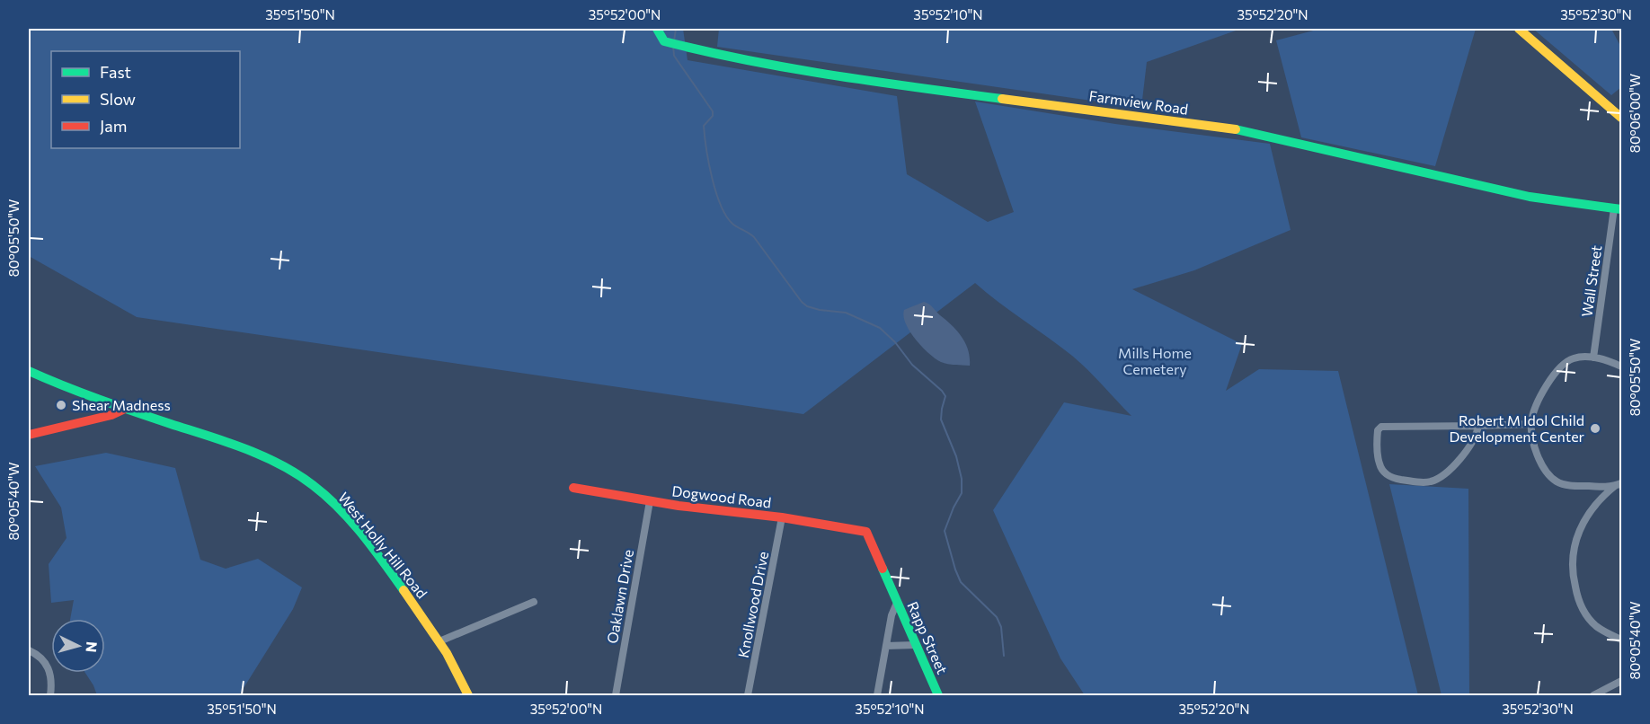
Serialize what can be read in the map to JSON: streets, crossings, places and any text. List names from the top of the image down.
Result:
{
  "streets": {
    "street": [
      "Farmview Road",
      "Wall Street",
      "Dogwood Road",
      "West Holly Hill Road",
      "Oaklawn Drive",
      "Knollwood Drive",
      "Rapp Street"
    ]
  },
  "crossings": [
    ["Farmview Road", "Wall Street"],
    ["Dogwood Road", "Oaklawn Drive"],
    ["Dogwood Road", "Knollwood Drive"],
    ["Dogwood Road", "Rapp Street"]
  ],
  "parks": ["Mills Home Cemetery"],
  "places": ["Shear Madness", "Robert M Idol Child Development Center"],
  "legend": ["Fast", "Slow", "Jam"],
  "north": "right",
  "coordinates": [
    "35°51'50\"N",
    "35°52'00\"N",
    "35°52'10\"N",
    "35°52'20\"N",
    "35°52'30\"N",
    "80°06'00\"W",
    "80°05'50\"W",
    "80°05'40\"W"
  ]
}
